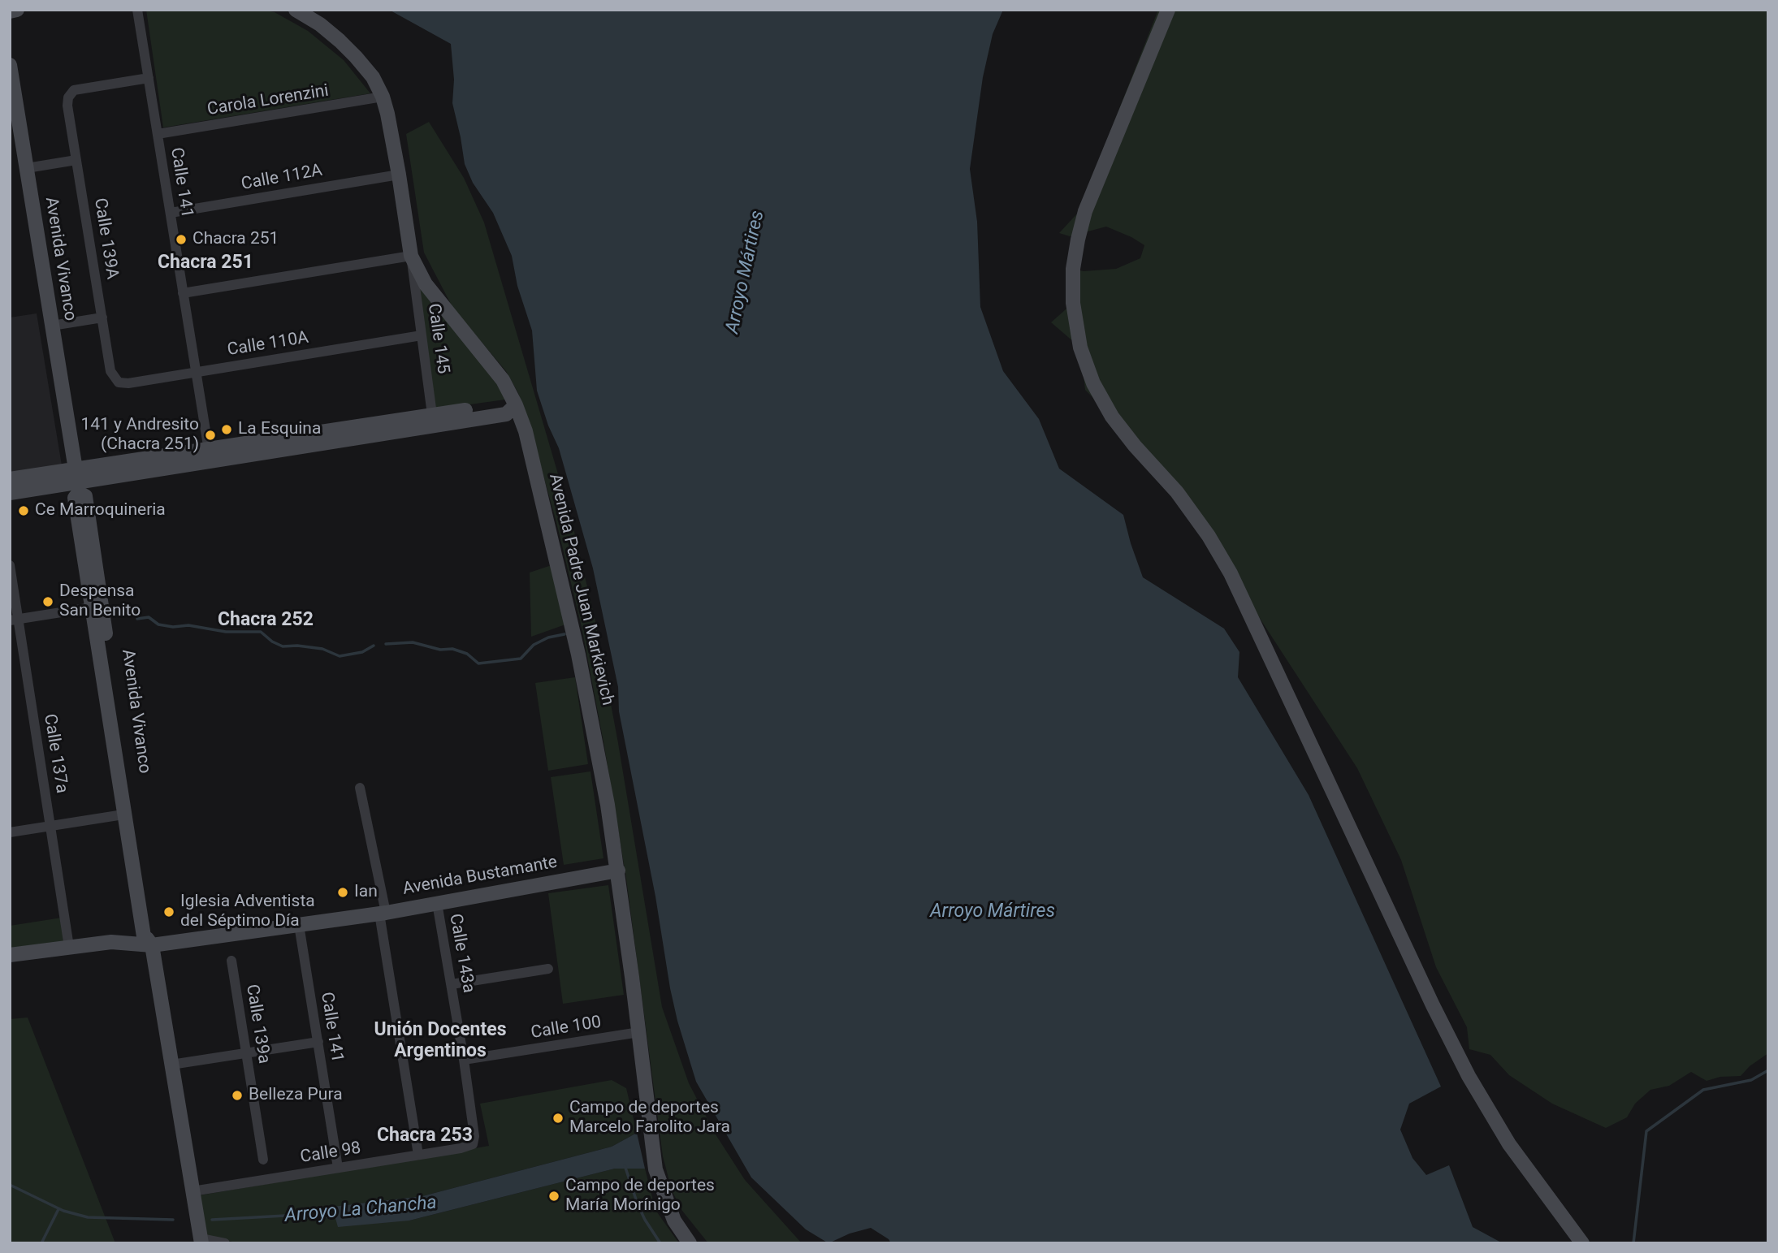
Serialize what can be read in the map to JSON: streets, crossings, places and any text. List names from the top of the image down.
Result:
{
  "streets": {
    "main road": ["Avenida Vivanco", "Avenida Padre Juan Markievich", "Avenida Bustamante"],
    "street": [
      "Carola Lorenzini",
      "Calle 112A",
      "Calle 141",
      "Calle 139A",
      "Calle 145",
      "Calle 110A",
      "Calle 137a",
      "Calle 143a",
      "Calle 139a",
      "Calle 100",
      "Calle 98"
    ]
  },
  "crossings": [
    ["Carola Lorenzini", "Calle 141"],
    ["Carola Lorenzini", "Avenida Padre Juan Markievich"],
    ["Calle 112A", "Calle 141"],
    ["Calle 112A", "Avenida Padre Juan Markievich"],
    ["Calle 141", "Calle 139A"],
    ["Calle 141", "Calle 110A"],
    ["Calle 141", "Avenida Bustamante"],
    ["Calle 141", "Calle 98"],
    ["Calle 139A", "Calle 110A"],
    ["Avenida Vivanco", "Avenida Bustamante"],
    ["Avenida Vivanco", "Calle 98"],
    ["Calle 145", "Calle 110A"],
    ["Calle 145", "Avenida Padre Juan Markievich"],
    ["Avenida Padre Juan Markievich", "Avenida Bustamante"],
    ["Avenida Padre Juan Markievich", "Calle 100"],
    ["Calle 137a", "Avenida Bustamante"],
    ["Avenida Bustamante", "Calle 143a"],
    ["Calle 143a", "Calle 100"],
    ["Calle 143a", "Calle 98"]
  ],
  "districts": [
    "Chacra 251",
    "Chacra 252",
    "Unión Docentes Argentinos",
    "Chacra 253"
  ],
  "water": ["Arroyo Mártires", "Arroyo La Chancha"],
  "places": [
    "Chacra 251",
    "La Esquina",
    "141 y Andresito (Chacra 251)",
    "Ce Marroquineria",
    "Despensa San Benito",
    "Ian",
    "Iglesia Adventista del Séptimo Día",
    "Belleza Pura",
    "Campo de deportes Marcelo Farolito Jara",
    "Campo de deportes María Morínigo"
  ]
}
